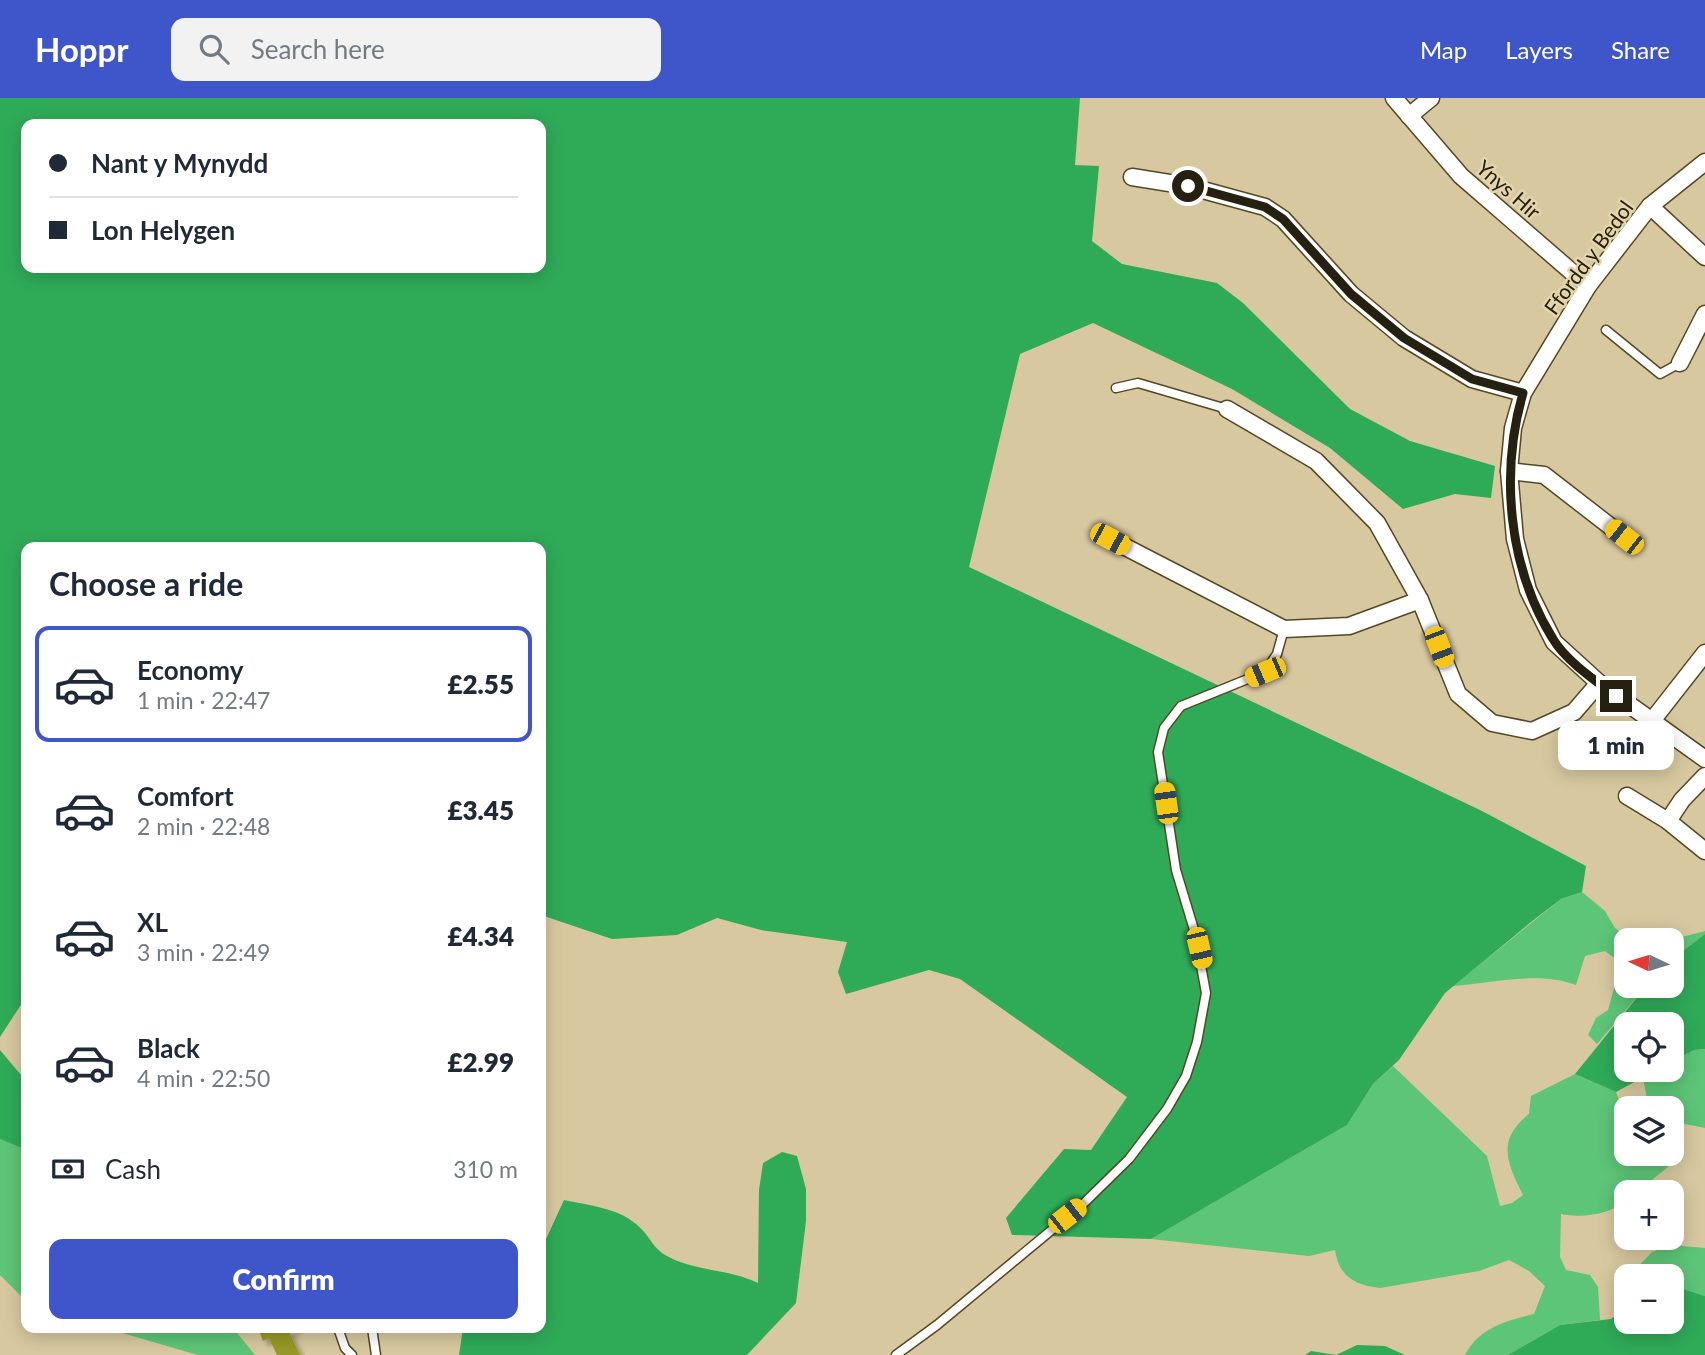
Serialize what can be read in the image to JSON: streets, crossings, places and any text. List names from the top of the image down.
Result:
{
  "streets": {
    "street": ["Ynys Hir", "Ffordd y Bedol"]
  },
  "crossings": [
    ["Ynys Hir", "Ffordd y Bedol"]
  ],
  "north": "left",
  "page": {
    "header": "Hoppr",
    "search": "Search here",
    "nav": ["Map", "Layers", "Share"],
    "banner": ["Nant y Mynydd", "Lon Helygen"],
    "heading": "Choose a ride",
    "list": [
      {
        "name": "Economy",
        "note": "1 min · 22:47",
        "value": "£2.55"
      },
      {
        "name": "Comfort",
        "note": "2 min · 22:48",
        "value": "£3.45"
      },
      {
        "name": "XL",
        "note": "3 min · 22:49",
        "value": "£4.34"
      },
      {
        "name": "Black",
        "note": "4 min · 22:50",
        "value": "£2.99"
      }
    ],
    "bubble": "1 min",
    "map_buttons": ["+", "−"],
    "pay": ["Cash", "310 m"],
    "buttons": "Confirm"
  }
}
